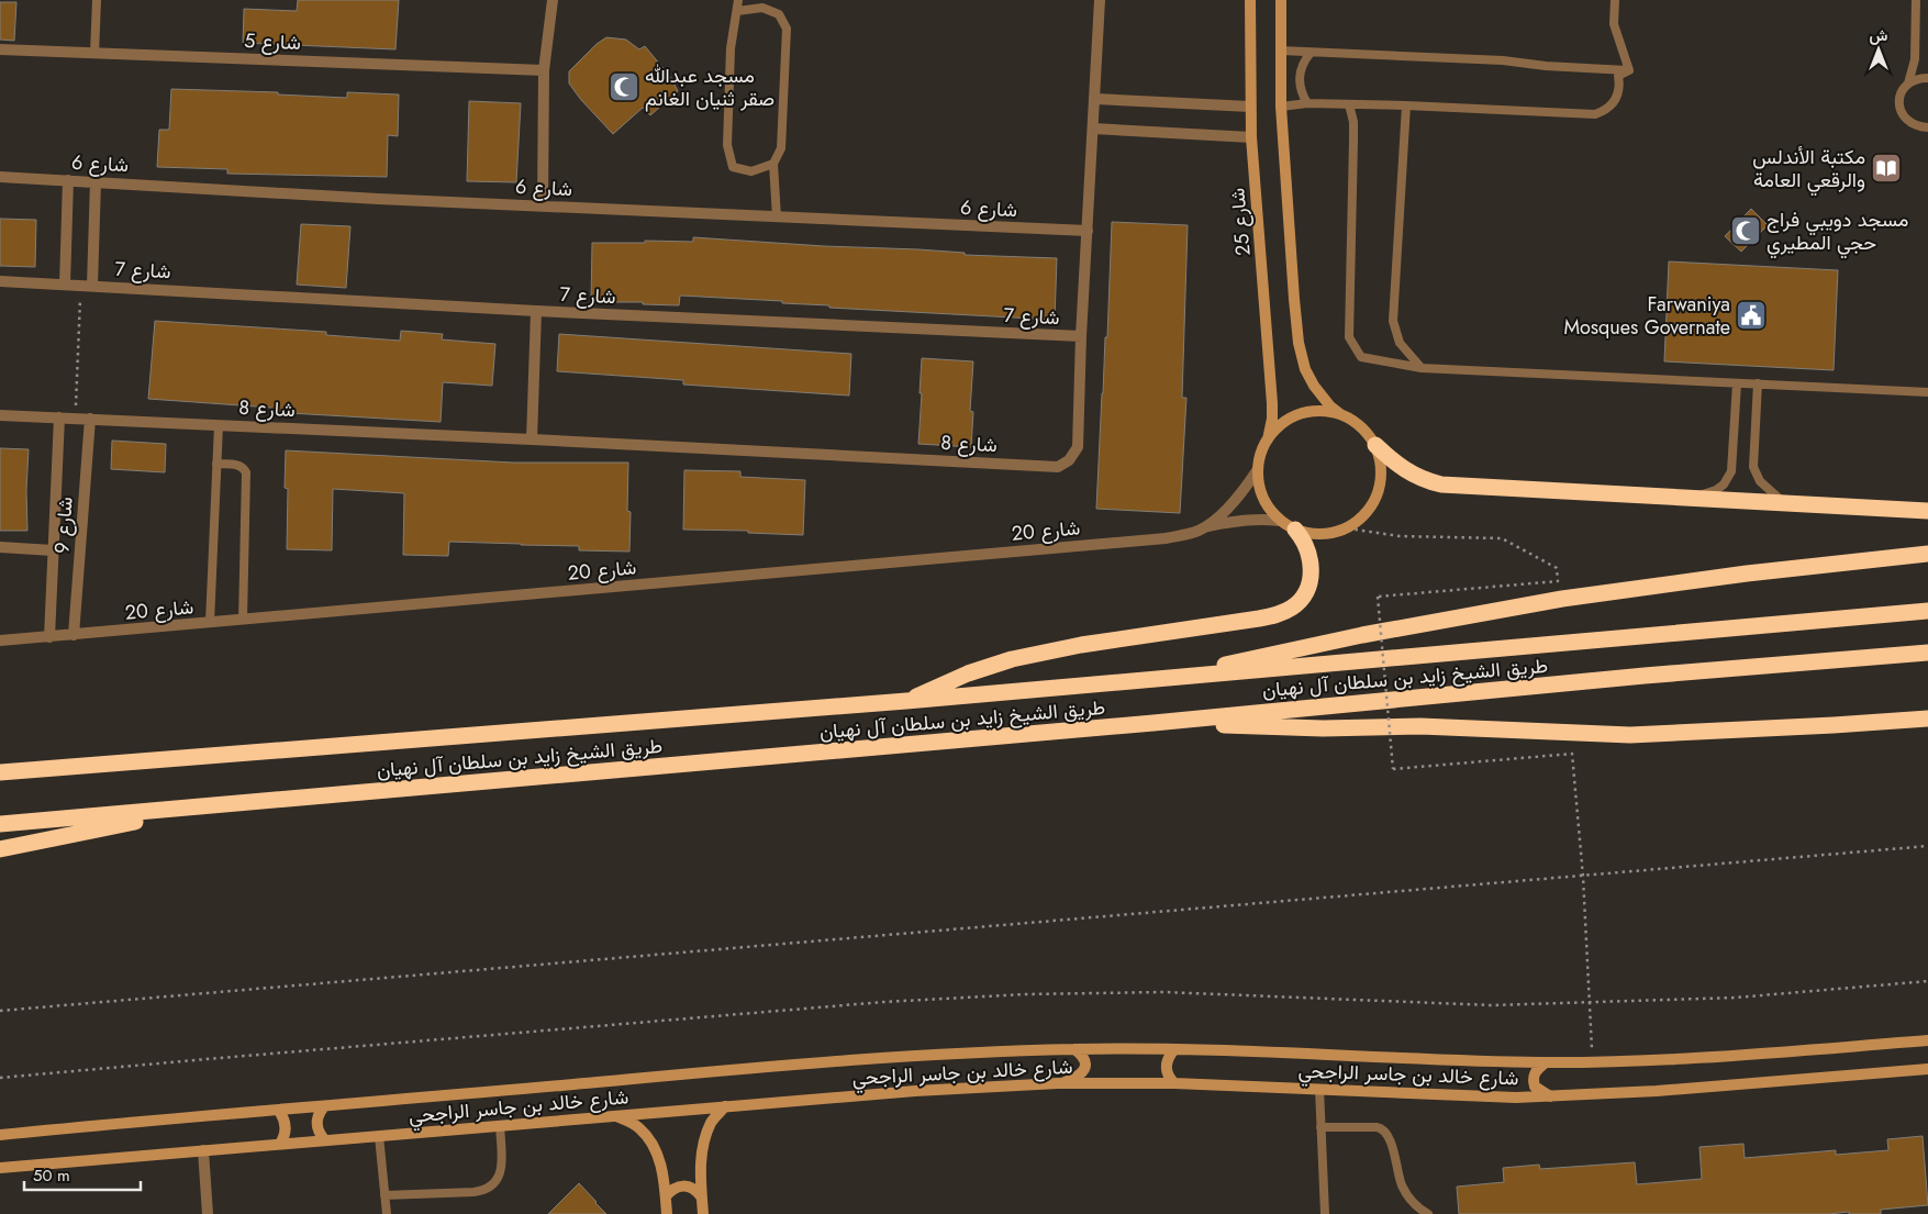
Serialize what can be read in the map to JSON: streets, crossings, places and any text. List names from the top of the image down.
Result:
{
  "streets": {
    "highway": ["طريق الشيخ زايد بن سلطان آل نهيان"],
    "street": [
      "شارع 5",
      "شارع 6",
      "شارع 25",
      "شارع 7",
      "شارع 8",
      "شارع 9",
      "شارع 20",
      "شارع خالد بن جاسر الراجحي"
    ]
  },
  "crossings": [
    ["شارع 6", "شارع 7"],
    ["شارع 6", "شارع 8"],
    ["شارع 25", "شارع 20"],
    ["شارع 7", "شارع 8"],
    ["شارع 8", "شارع 9"],
    ["شارع 9", "شارع 20"]
  ],
  "places": {
    "mosque": ["مسجد عبدالله صقر ثنيان الغانم", "مسجد دويبي فراج حجي المطيري"],
    "library": ["مكتبة الأندلس والرقعي العامة"],
    "public building": ["Farwaniya Mosques Governate"]
  },
  "scale_bar": "50 m",
  "north": "top"
}
